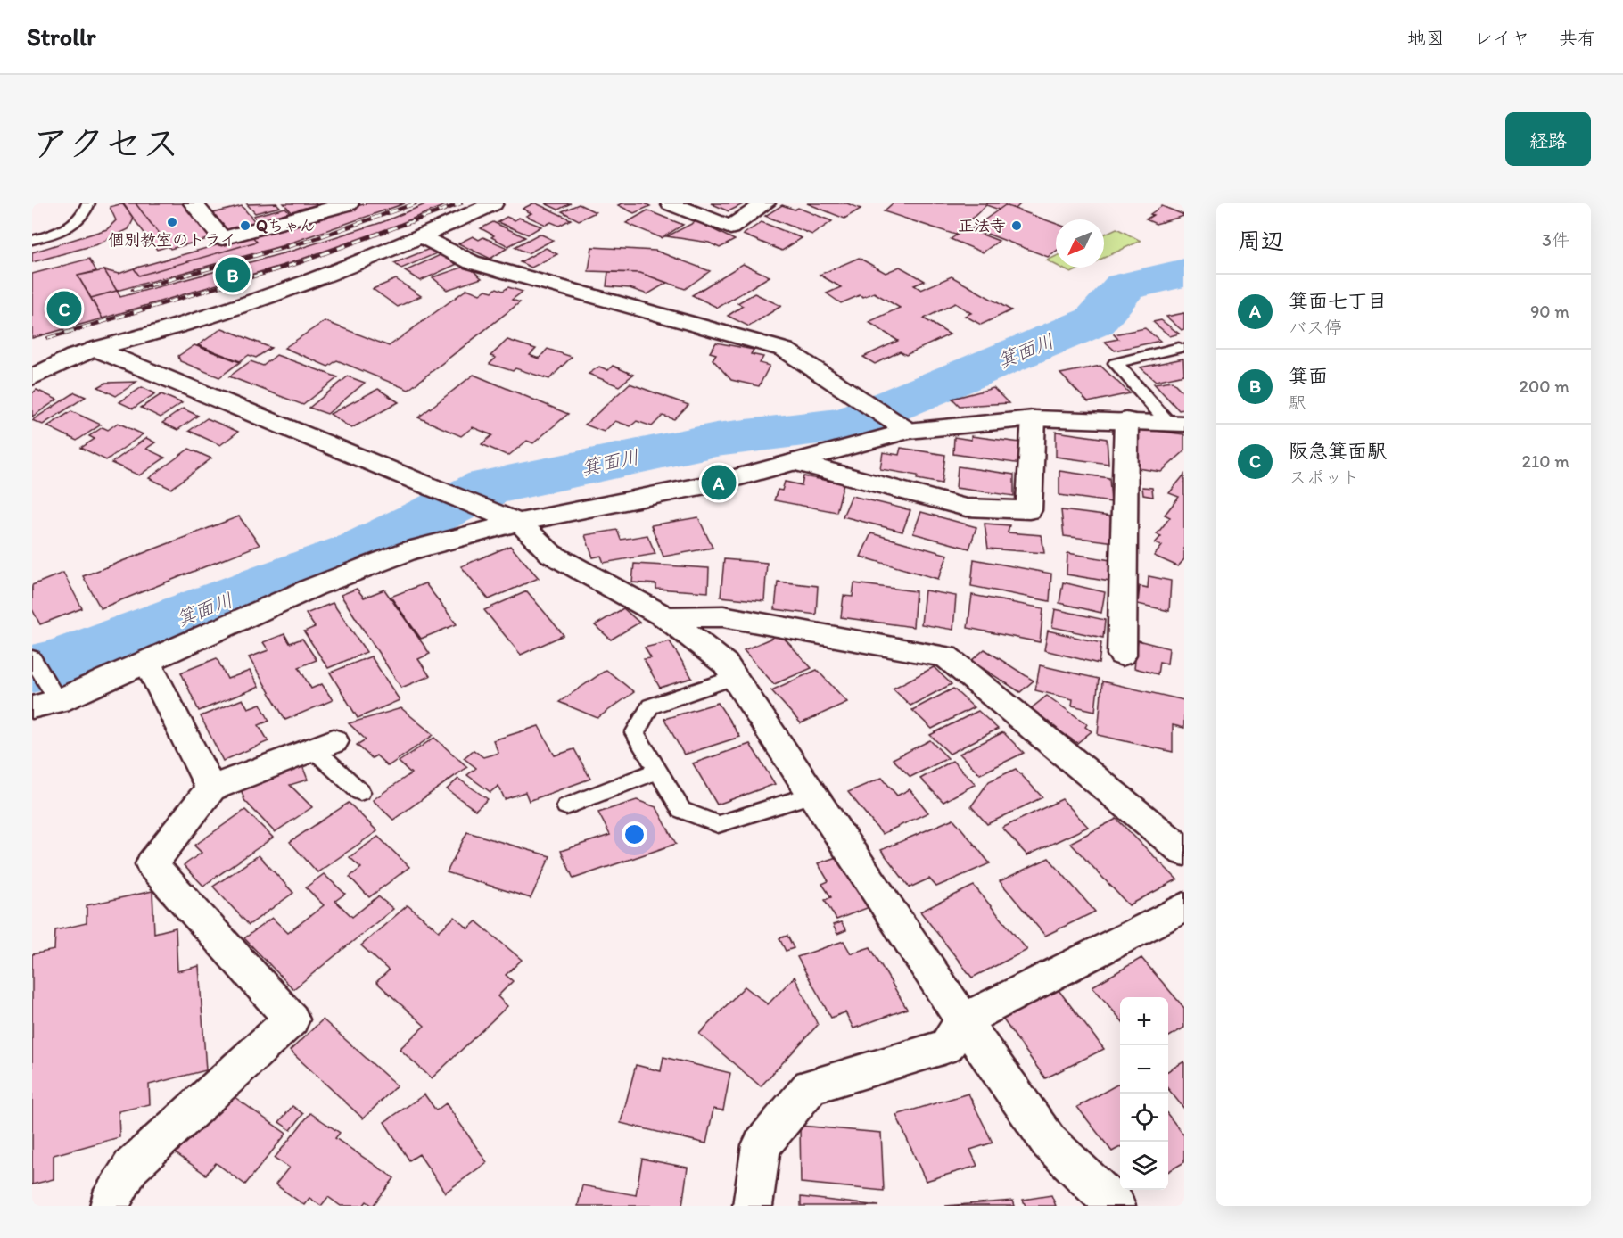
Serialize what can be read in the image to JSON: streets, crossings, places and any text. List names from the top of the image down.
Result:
{
  "water": ["箕面川"],
  "places": ["個別教室のトライ", "Qちゃん", "正法寺"],
  "north": "bottom left",
  "page": {
    "header": "Strollr",
    "nav": ["地図", "レイヤ", "共有"],
    "title": "アクセス",
    "buttons": "経路",
    "heading": ["周辺", "3件"],
    "pins": ["B", "C", "A"],
    "list": [
      {
        "mark": "A",
        "name": "箕面七丁目",
        "note": "バス停",
        "value": "90 m"
      },
      {
        "mark": "B",
        "name": "箕面",
        "note": "駅",
        "value": "200 m"
      },
      {
        "mark": "C",
        "name": "阪急箕面駅",
        "note": "スポット",
        "value": "210 m"
      }
    ],
    "map_buttons": ["+", "−"]
  }
}
